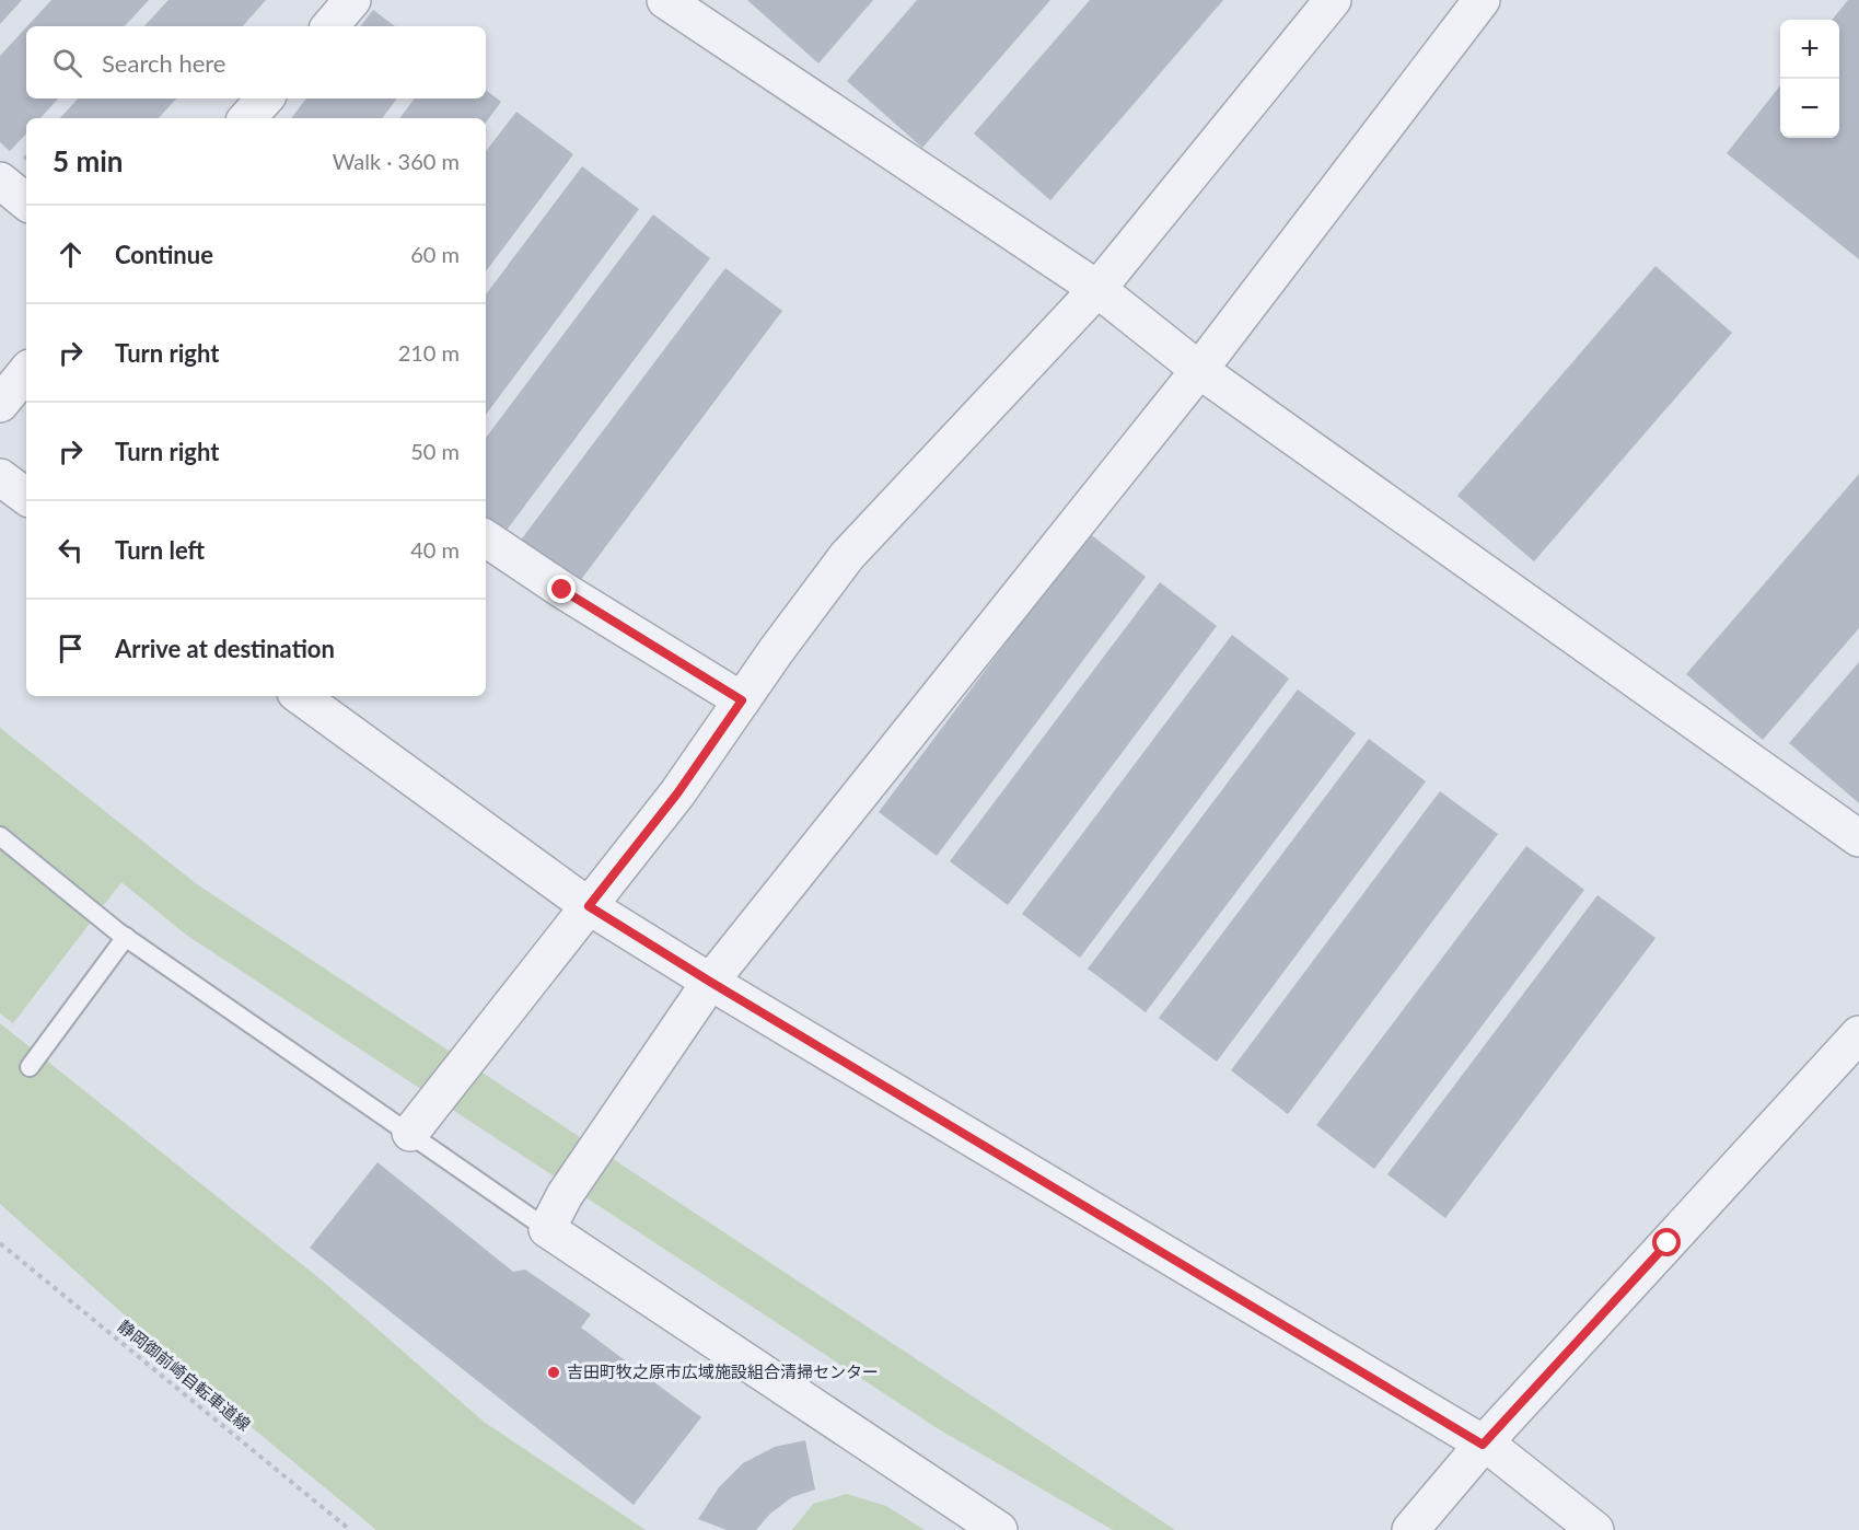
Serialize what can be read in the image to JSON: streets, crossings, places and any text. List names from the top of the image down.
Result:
{
  "streets": {
    "path": ["静岡御前崎自転車道線"]
  },
  "places": ["吉田町牧之原市広域施設組合清掃センター"],
  "page": {
    "map_buttons": ["+", "−"],
    "search": "Search here",
    "heading": ["5 min", "Walk · 360 m"],
    "list": [
      ["Continue", "60 m"],
      ["Turn right", "210 m"],
      ["Turn right", "50 m"],
      ["Turn left", "40 m"],
      "Arrive at destination"
    ]
  }
}
